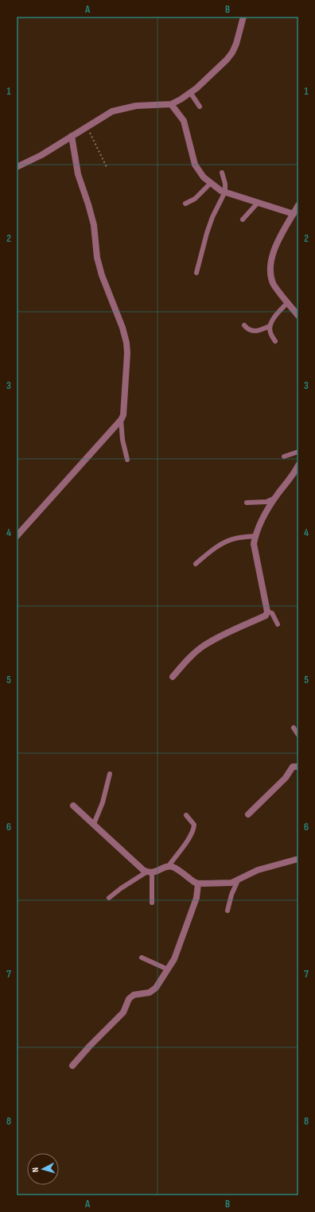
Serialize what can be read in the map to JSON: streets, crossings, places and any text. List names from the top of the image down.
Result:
{
  "north": "left",
  "grid": {
    "columns": ["A", "B"],
    "rows": [
      "1",
      "2",
      "3",
      "4",
      "5",
      "6",
      "7",
      "8"
    ]
  }
}
